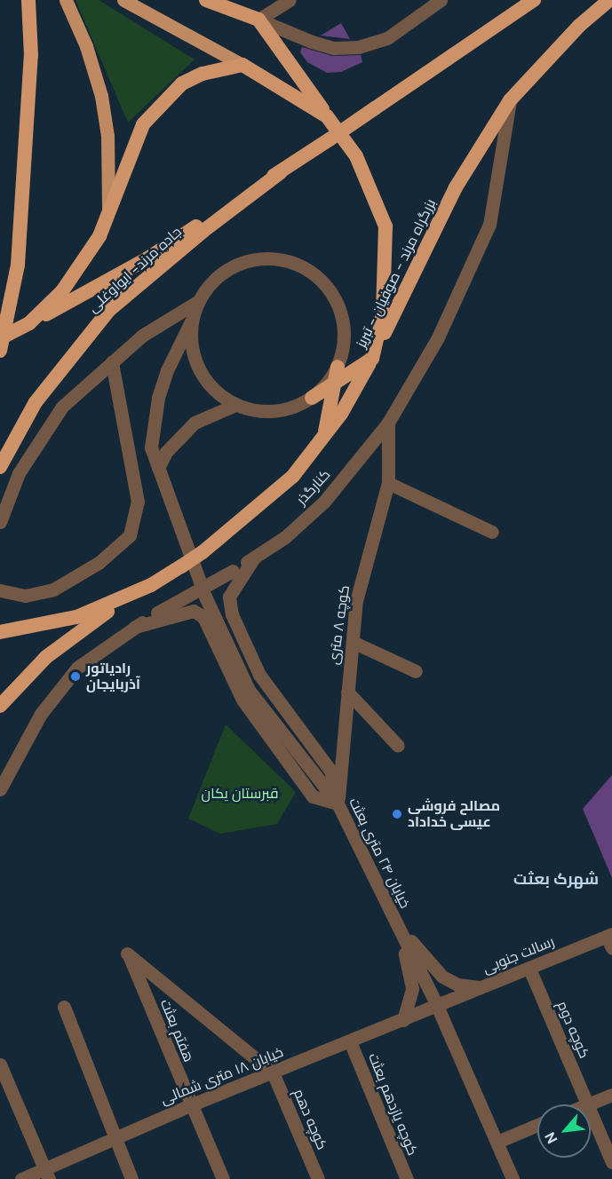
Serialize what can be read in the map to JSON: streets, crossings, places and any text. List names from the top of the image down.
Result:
{
  "streets": {
    "highway": ["جاده مرند- ایواوغلی", "بزرگراه مرند - صوفیان - تبریز"],
    "street": [
      "کنارگذر",
      "کوچه ۸ متری",
      "خیابان ۲۴ متری بعثت",
      "رسالت جنوبی",
      "کوچه دوم",
      "هفتم بعثت",
      "خیابان ۱۸ متری شمالی",
      "کوچه یازدهم بعثت",
      "کوچه دهم"
    ]
  },
  "crossings": [
    ["بزرگراه مرند - صوفیان - تبریز", "کنارگذر"],
    ["کنارگذر", "کوچه ۸ متری"],
    ["کوچه ۸ متری", "خیابان ۲۴ متری بعثت"],
    ["خیابان ۲۴ متری بعثت", "رسالت جنوبی"],
    ["خیابان ۲۴ متری بعثت", "خیابان ۱۸ متری شمالی"],
    ["رسالت جنوبی", "کوچه دوم"],
    ["رسالت جنوبی", "خیابان ۱۸ متری شمالی"],
    ["هفتم بعثت", "خیابان ۱۸ متری شمالی"],
    ["هفتم بعثت", "کوچه دهم"],
    ["خیابان ۱۸ متری شمالی", "کوچه یازدهم بعثت"],
    ["خیابان ۱۸ متری شمالی", "کوچه دهم"]
  ],
  "districts": ["شهرک بعثت"],
  "parks": ["قبرستان یکان"],
  "places": ["رادیاتور آذربایجان", "مصالح فروشی عیسی خداداد"],
  "north": "bottom left"
}
